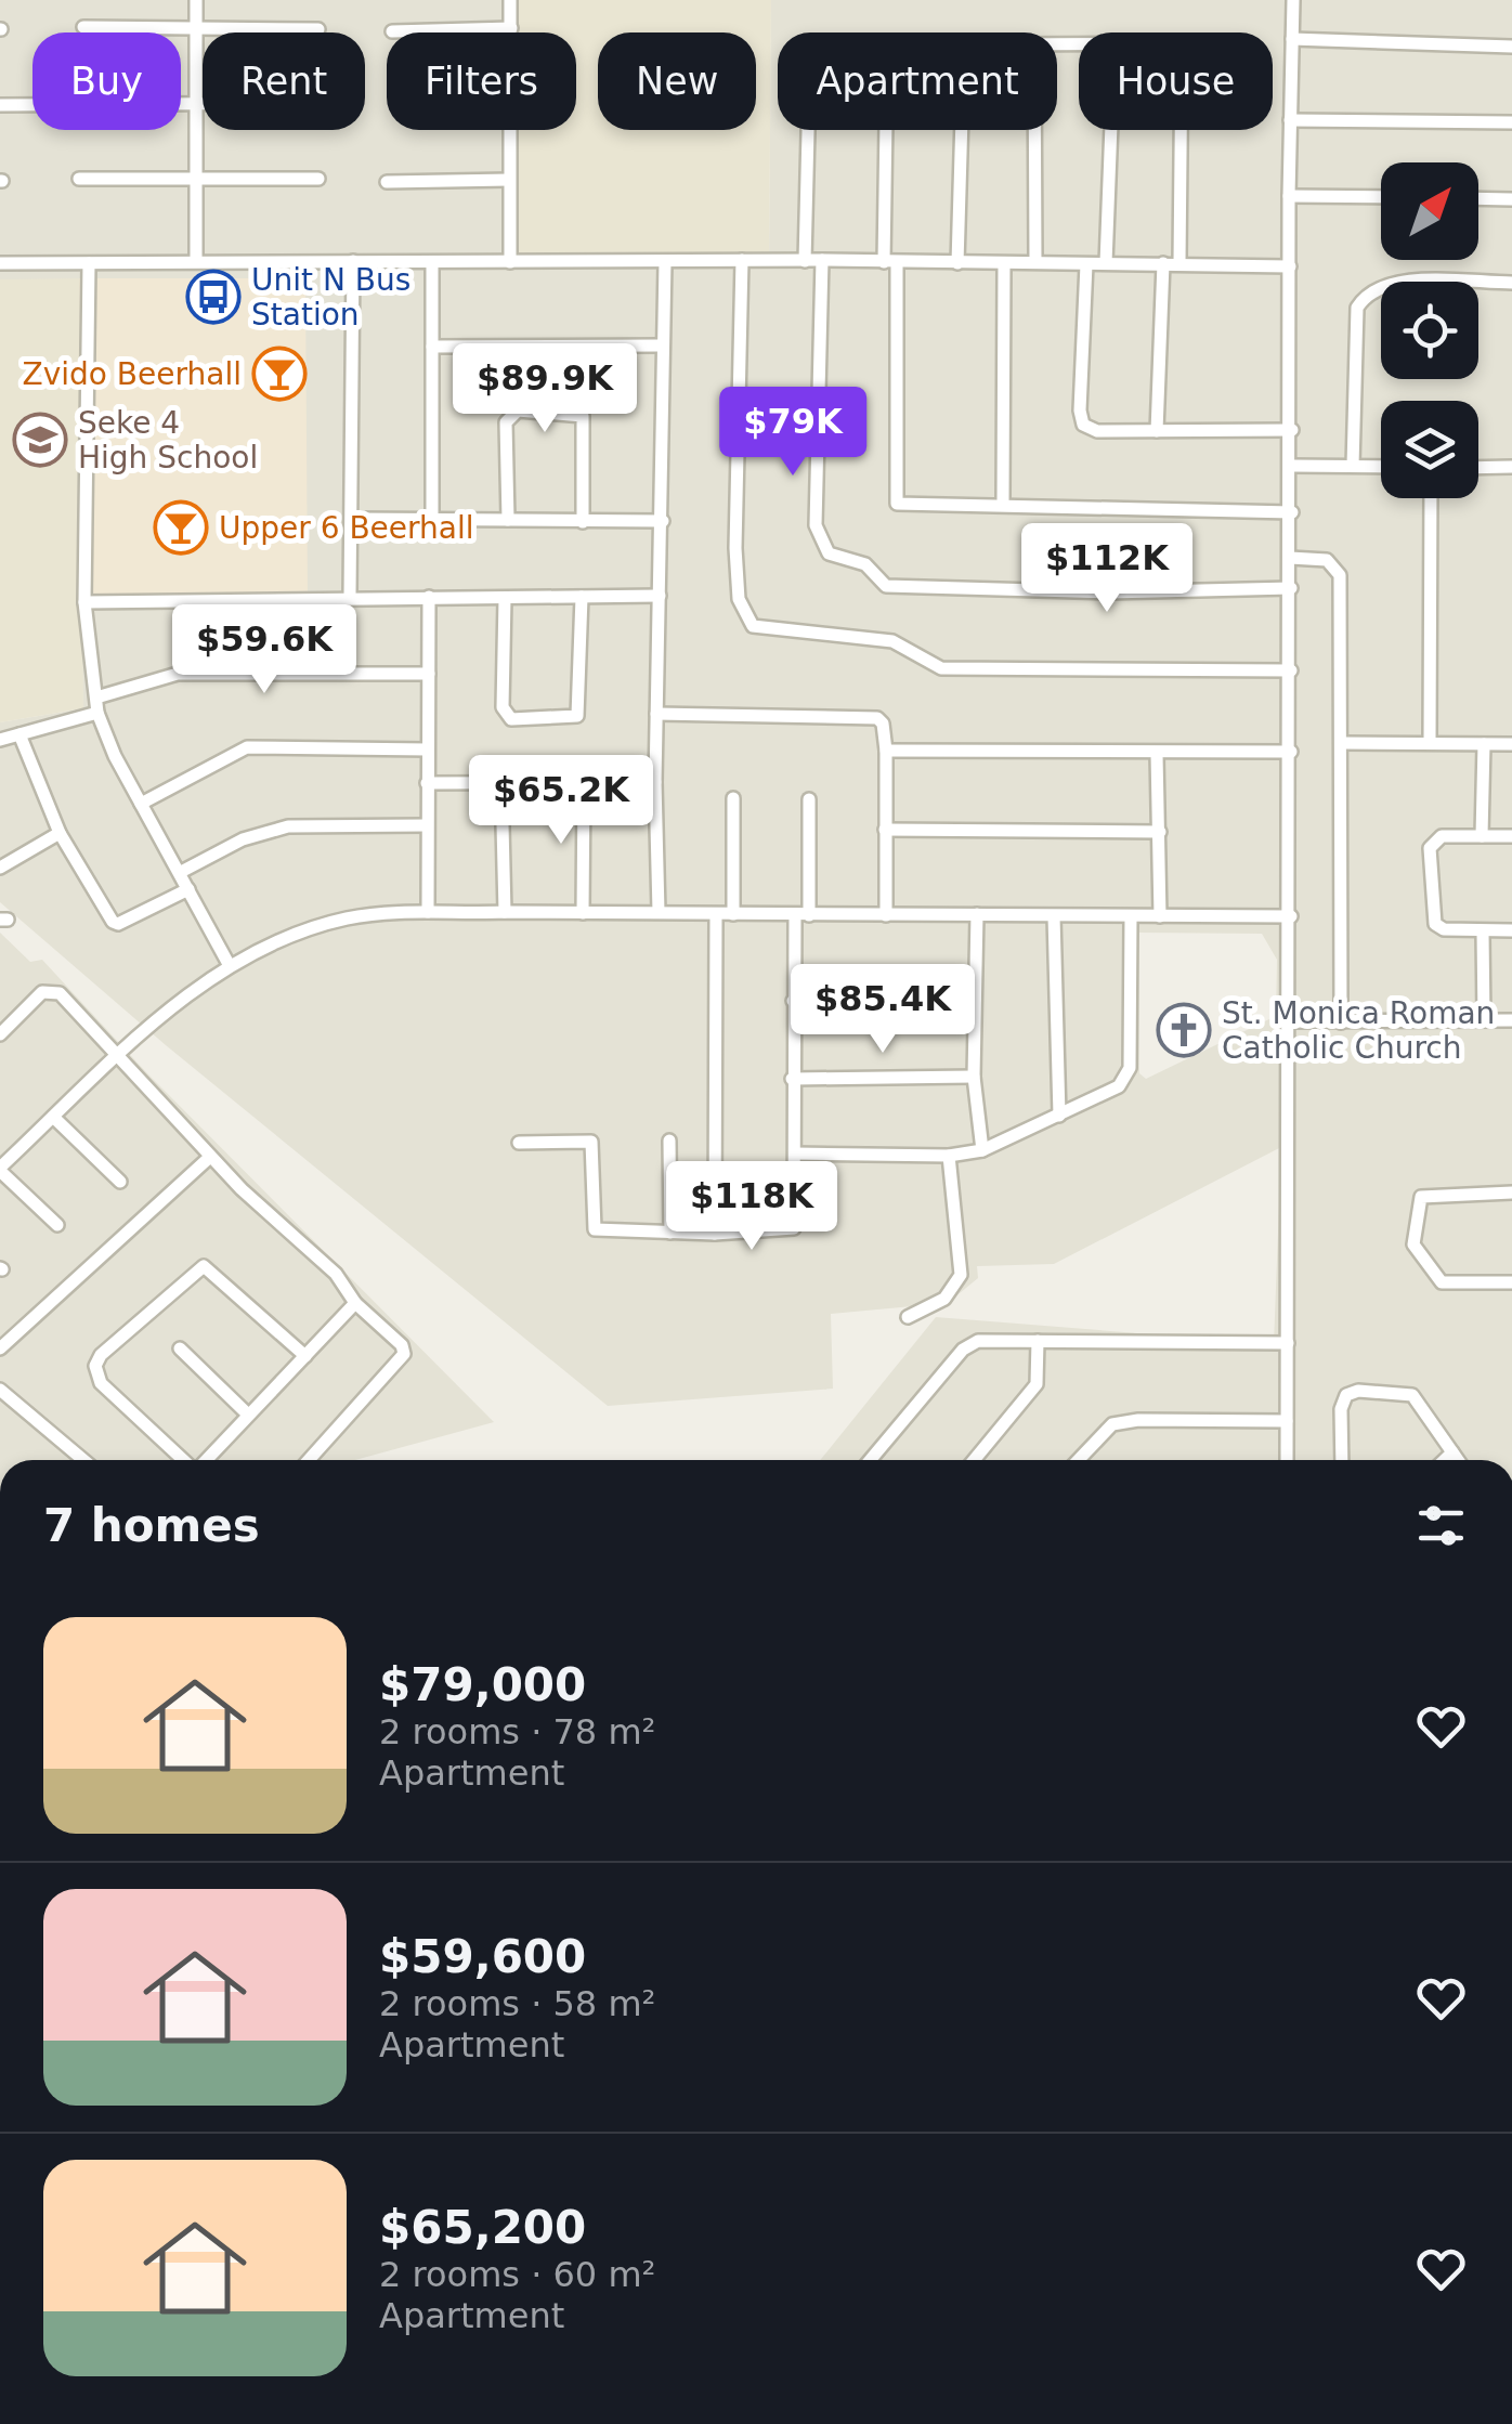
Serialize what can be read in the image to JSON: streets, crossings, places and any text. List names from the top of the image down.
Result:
{
  "places": {
    "bus stop": ["Unit N Bus Station"],
    "bar": ["Zvido Beerhall", "Upper 6 Beerhall"],
    "school or university": ["Seke 4 High School"],
    "church": ["St. Monica Roman Catholic Church"]
  },
  "north": "top right",
  "page": {
    "chip": [
      "Buy",
      "Rent",
      "Filters",
      "New",
      "Apartment",
      "House"
    ],
    "price": [
      "$89.9K",
      "$79K",
      "$112K",
      "$59.6K",
      "$65.2K",
      "$85.4K",
      "$118K"
    ],
    "heading": "7 homes",
    "list": [
      {
        "name": "$79,000",
        "note": "2 rooms · 78 m² · Apartment"
      },
      {
        "name": "$59,600",
        "note": "2 rooms · 58 m² · Apartment"
      },
      {
        "name": "$65,200",
        "note": "2 rooms · 60 m² · Apartment"
      }
    ]
  }
}
